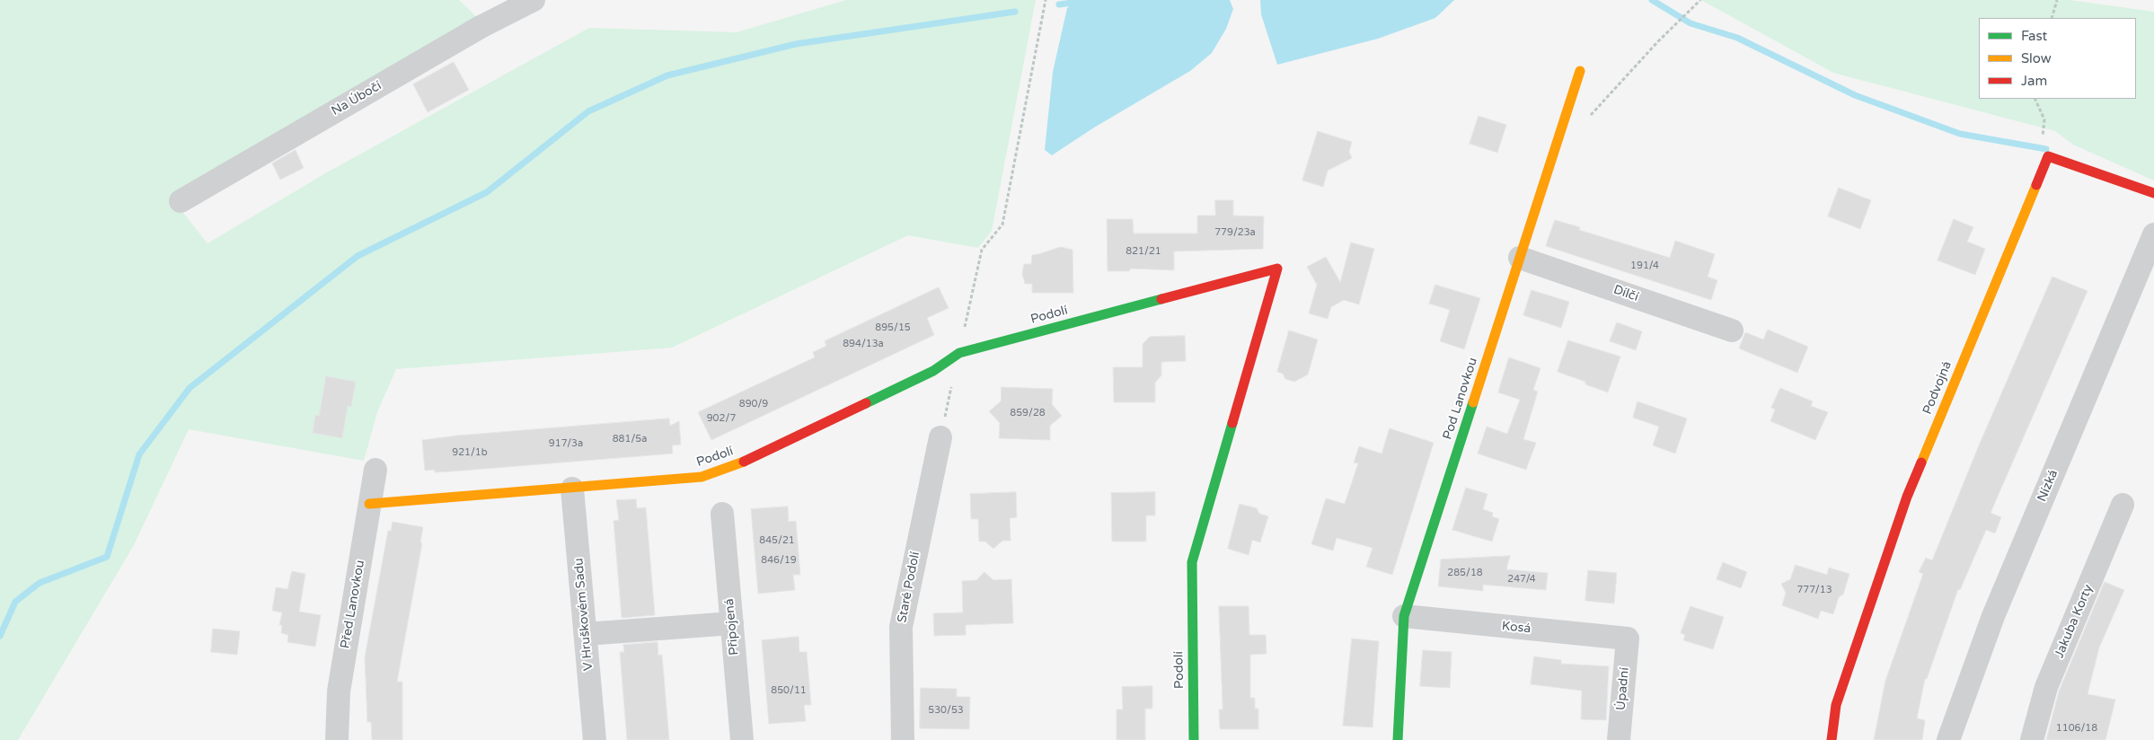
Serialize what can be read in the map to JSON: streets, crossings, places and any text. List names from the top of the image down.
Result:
{
  "streets": {
    "street": [
      "Na Úbočí",
      "Dílčí",
      "Podolí",
      "Podvojná",
      "Pod Lanovkou",
      "Nízká",
      "Staré Podolí",
      "Před Lanovkou",
      "V Hruškovém Sadu",
      "Jakuba Korty",
      "Připojená",
      "Kosá",
      "Úpadní"
    ]
  },
  "crossings": [
    ["Dílčí", "Pod Lanovkou"],
    ["Podolí", "Před Lanovkou"],
    ["Podolí", "V Hruškovém Sadu"],
    ["Pod Lanovkou", "Kosá"],
    ["Kosá", "Úpadní"]
  ],
  "house_numbers": [
    "779/23a",
    "821/21",
    "191/4",
    "895/15",
    "894/13a",
    "890/9",
    "859/28",
    "902/7",
    "881/5a",
    "917/3a",
    "921/1b",
    "845/21",
    "846/19",
    "285/18",
    "247/4",
    "777/13",
    "850/11",
    "530/53",
    "1106/18"
  ],
  "legend": ["Fast", "Slow", "Jam"]
}
